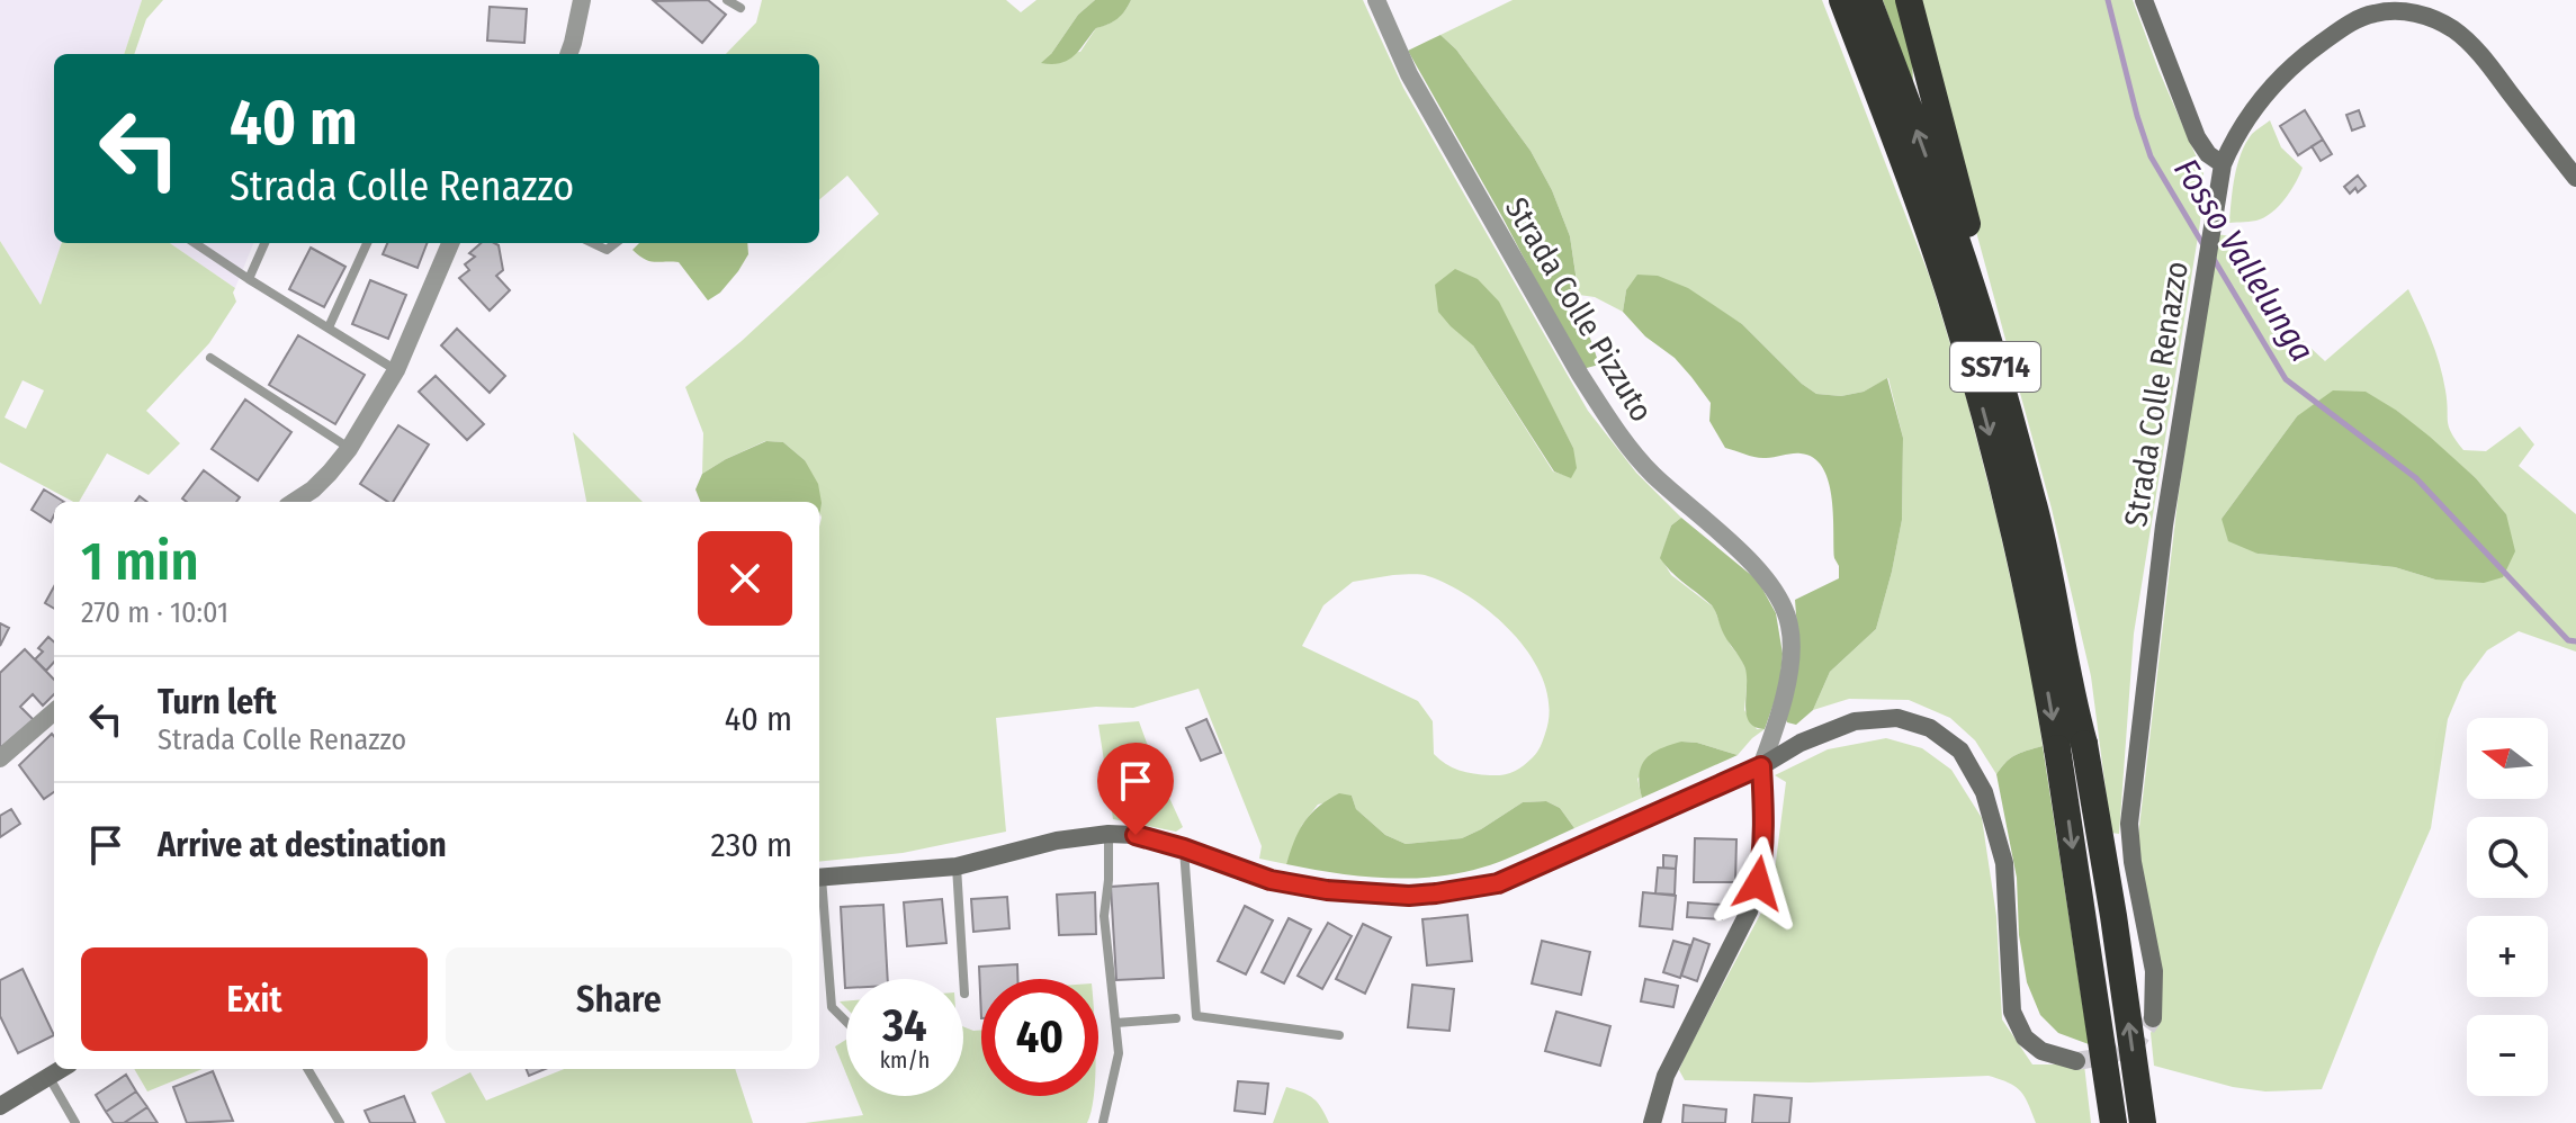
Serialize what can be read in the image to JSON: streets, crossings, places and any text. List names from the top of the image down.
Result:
{
  "streets": {
    "highway": ["SS714"],
    "street": ["Strada Colle Pizzuto", "Strada Colle Renazzo"]
  },
  "water": ["Fosso Vallelunga"],
  "north": "left",
  "page": {
    "turn": ["40 m", "Strada Colle Renazzo"],
    "heading": ["1 min", "270 m · 10:01"],
    "list": [
      {
        "name": "Turn left",
        "note": "Strada Colle Renazzo",
        "value": "40 m"
      },
      {
        "name": "Arrive at destination",
        "value": "230 m"
      }
    ],
    "map_buttons": ["+", "−"],
    "buttons": ["Exit", "Share"],
    "speed": "34 km/h",
    "limit": "40"
  }
}
